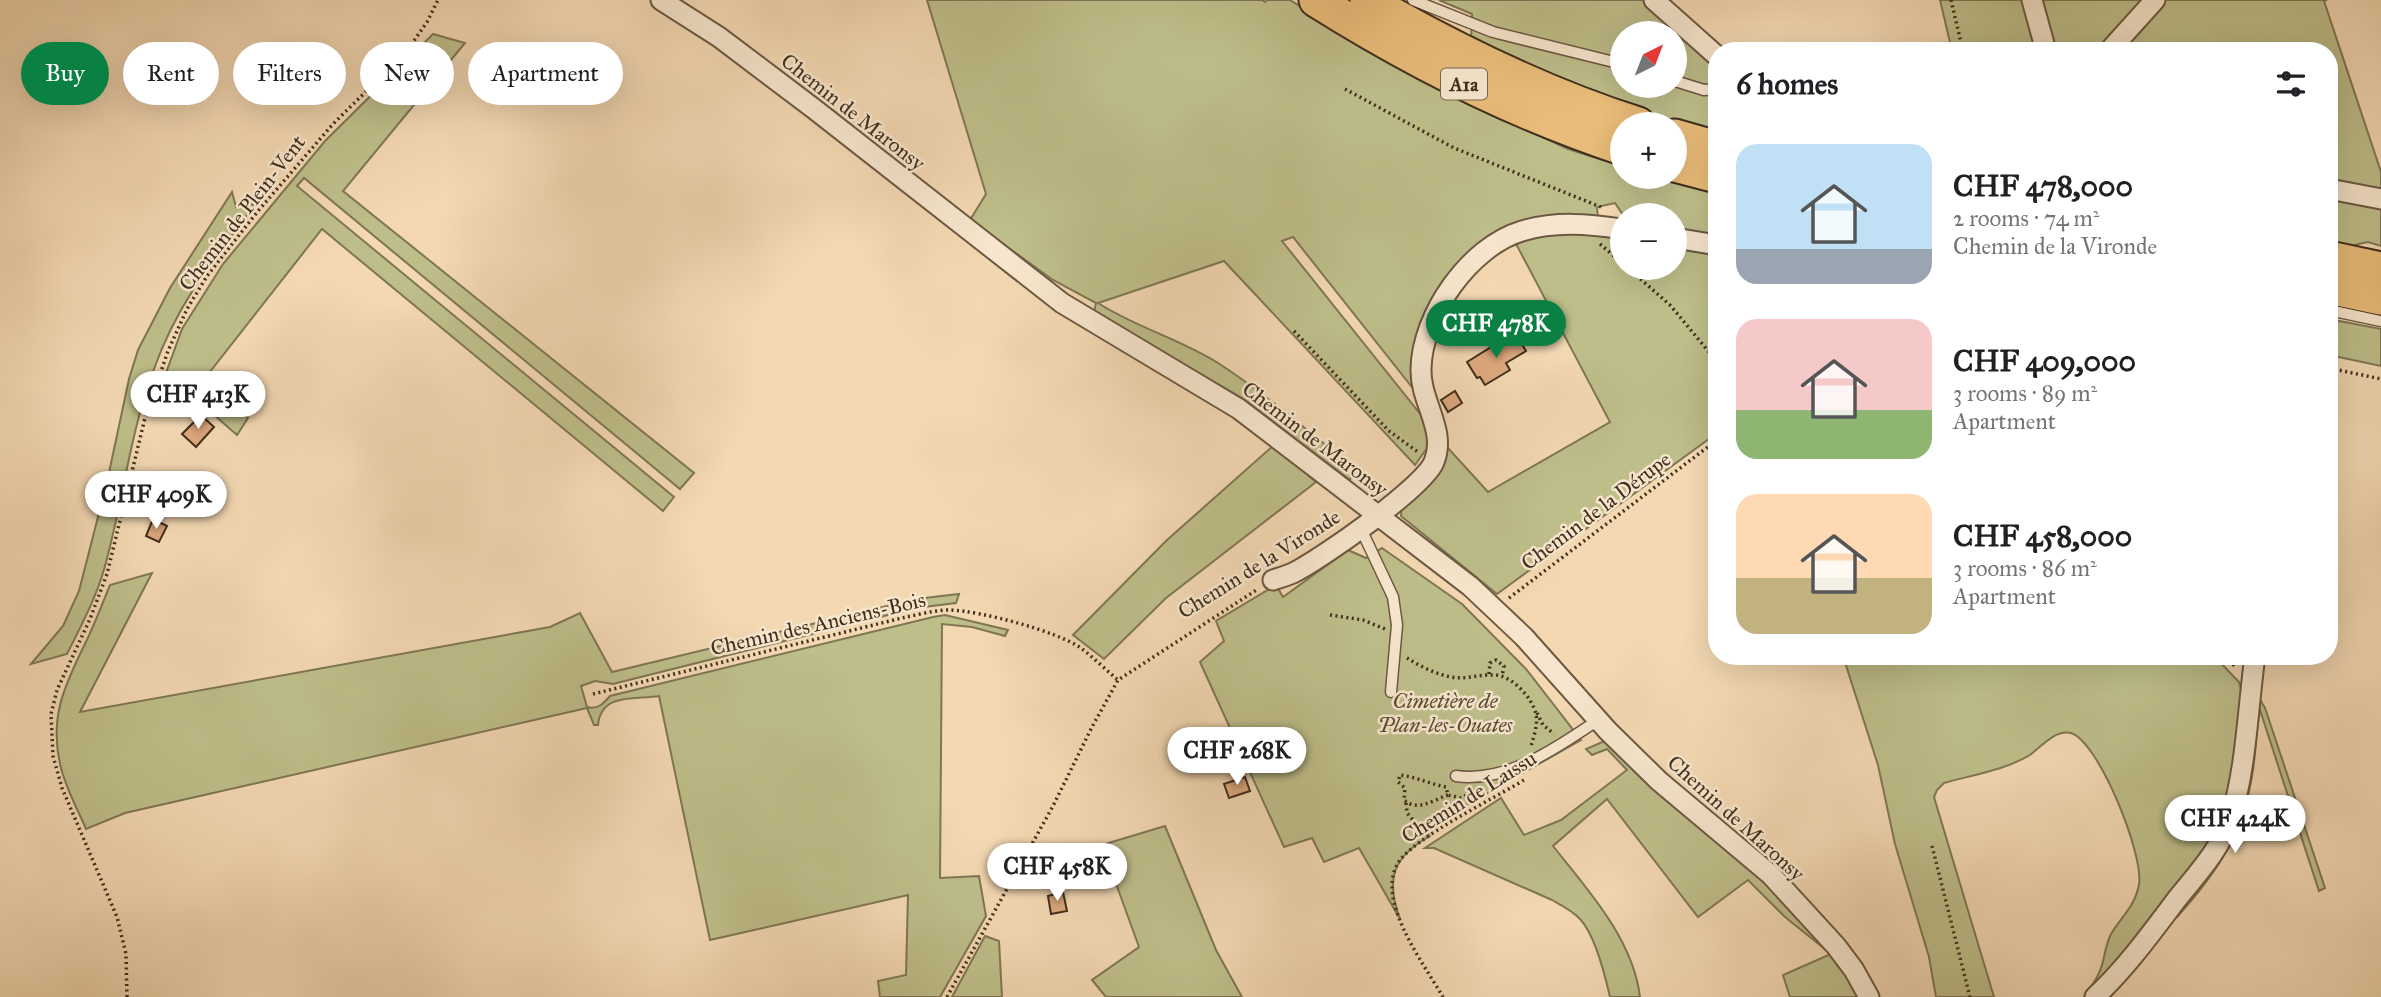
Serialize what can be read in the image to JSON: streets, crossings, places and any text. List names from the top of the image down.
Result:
{
  "streets": {
    "highway": ["A1a"],
    "street": ["Chemin de Maronsy", "Chemin de la Vironde"],
    "path": [
      "Chemin de Plein-Vent",
      "Chemin de la Dérupe",
      "Chemin des Anciens-Bois",
      "Chemin de Laissu"
    ]
  },
  "crossings": [
    ["Chemin de Maronsy", "Chemin de la Dérupe"],
    ["Chemin de Maronsy", "Chemin de la Vironde"],
    ["Chemin de la Vironde", "Chemin des Anciens-Bois"]
  ],
  "parks": ["Cimetière de Plan-les-Ouates"],
  "north": "top right",
  "page": {
    "map_buttons": ["+", "−"],
    "chip": [
      "Buy",
      "Rent",
      "Filters",
      "New",
      "Apartment"
    ],
    "heading": "6 homes",
    "list": [
      {
        "name": "CHF 478,000",
        "note": "2 rooms · 74 m² · Chemin de la Vironde"
      },
      {
        "name": "CHF 409,000",
        "note": "3 rooms · 89 m² · Apartment"
      },
      {
        "name": "CHF 458,000",
        "note": "3 rooms · 86 m² · Apartment"
      }
    ],
    "price": [
      "CHF 478K",
      "CHF 413K",
      "CHF 409K",
      "CHF 268K",
      "CHF 424K",
      "CHF 458K"
    ]
  }
}
